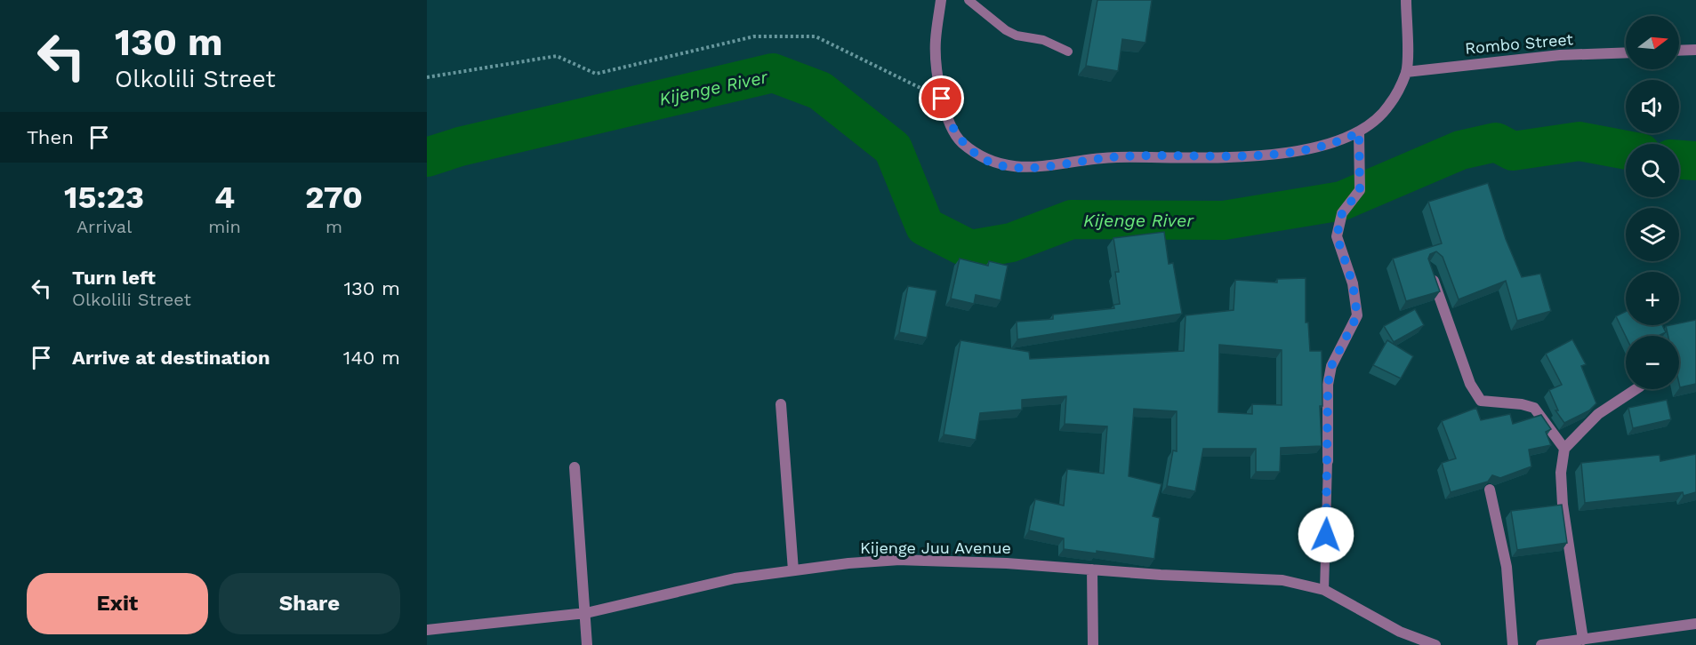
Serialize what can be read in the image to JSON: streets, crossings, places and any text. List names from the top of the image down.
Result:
{
  "streets": {
    "street": ["Rombo Street", "Kijenge Juu Avenue"]
  },
  "water": ["Kijenge River"],
  "north": "right",
  "page": {
    "turn": ["130 m", "Olkolili Street"],
    "map_buttons": ["+", "−"],
    "then": "Then",
    "eta": [
      "15:23",
      "Arrival",
      "4",
      "min",
      "270",
      "m"
    ],
    "list": [
      {
        "name": "Turn left",
        "note": "Olkolili Street",
        "value": "130 m"
      },
      {
        "name": "Arrive at destination",
        "value": "140 m"
      }
    ],
    "buttons": ["Exit", "Share"]
  }
}
